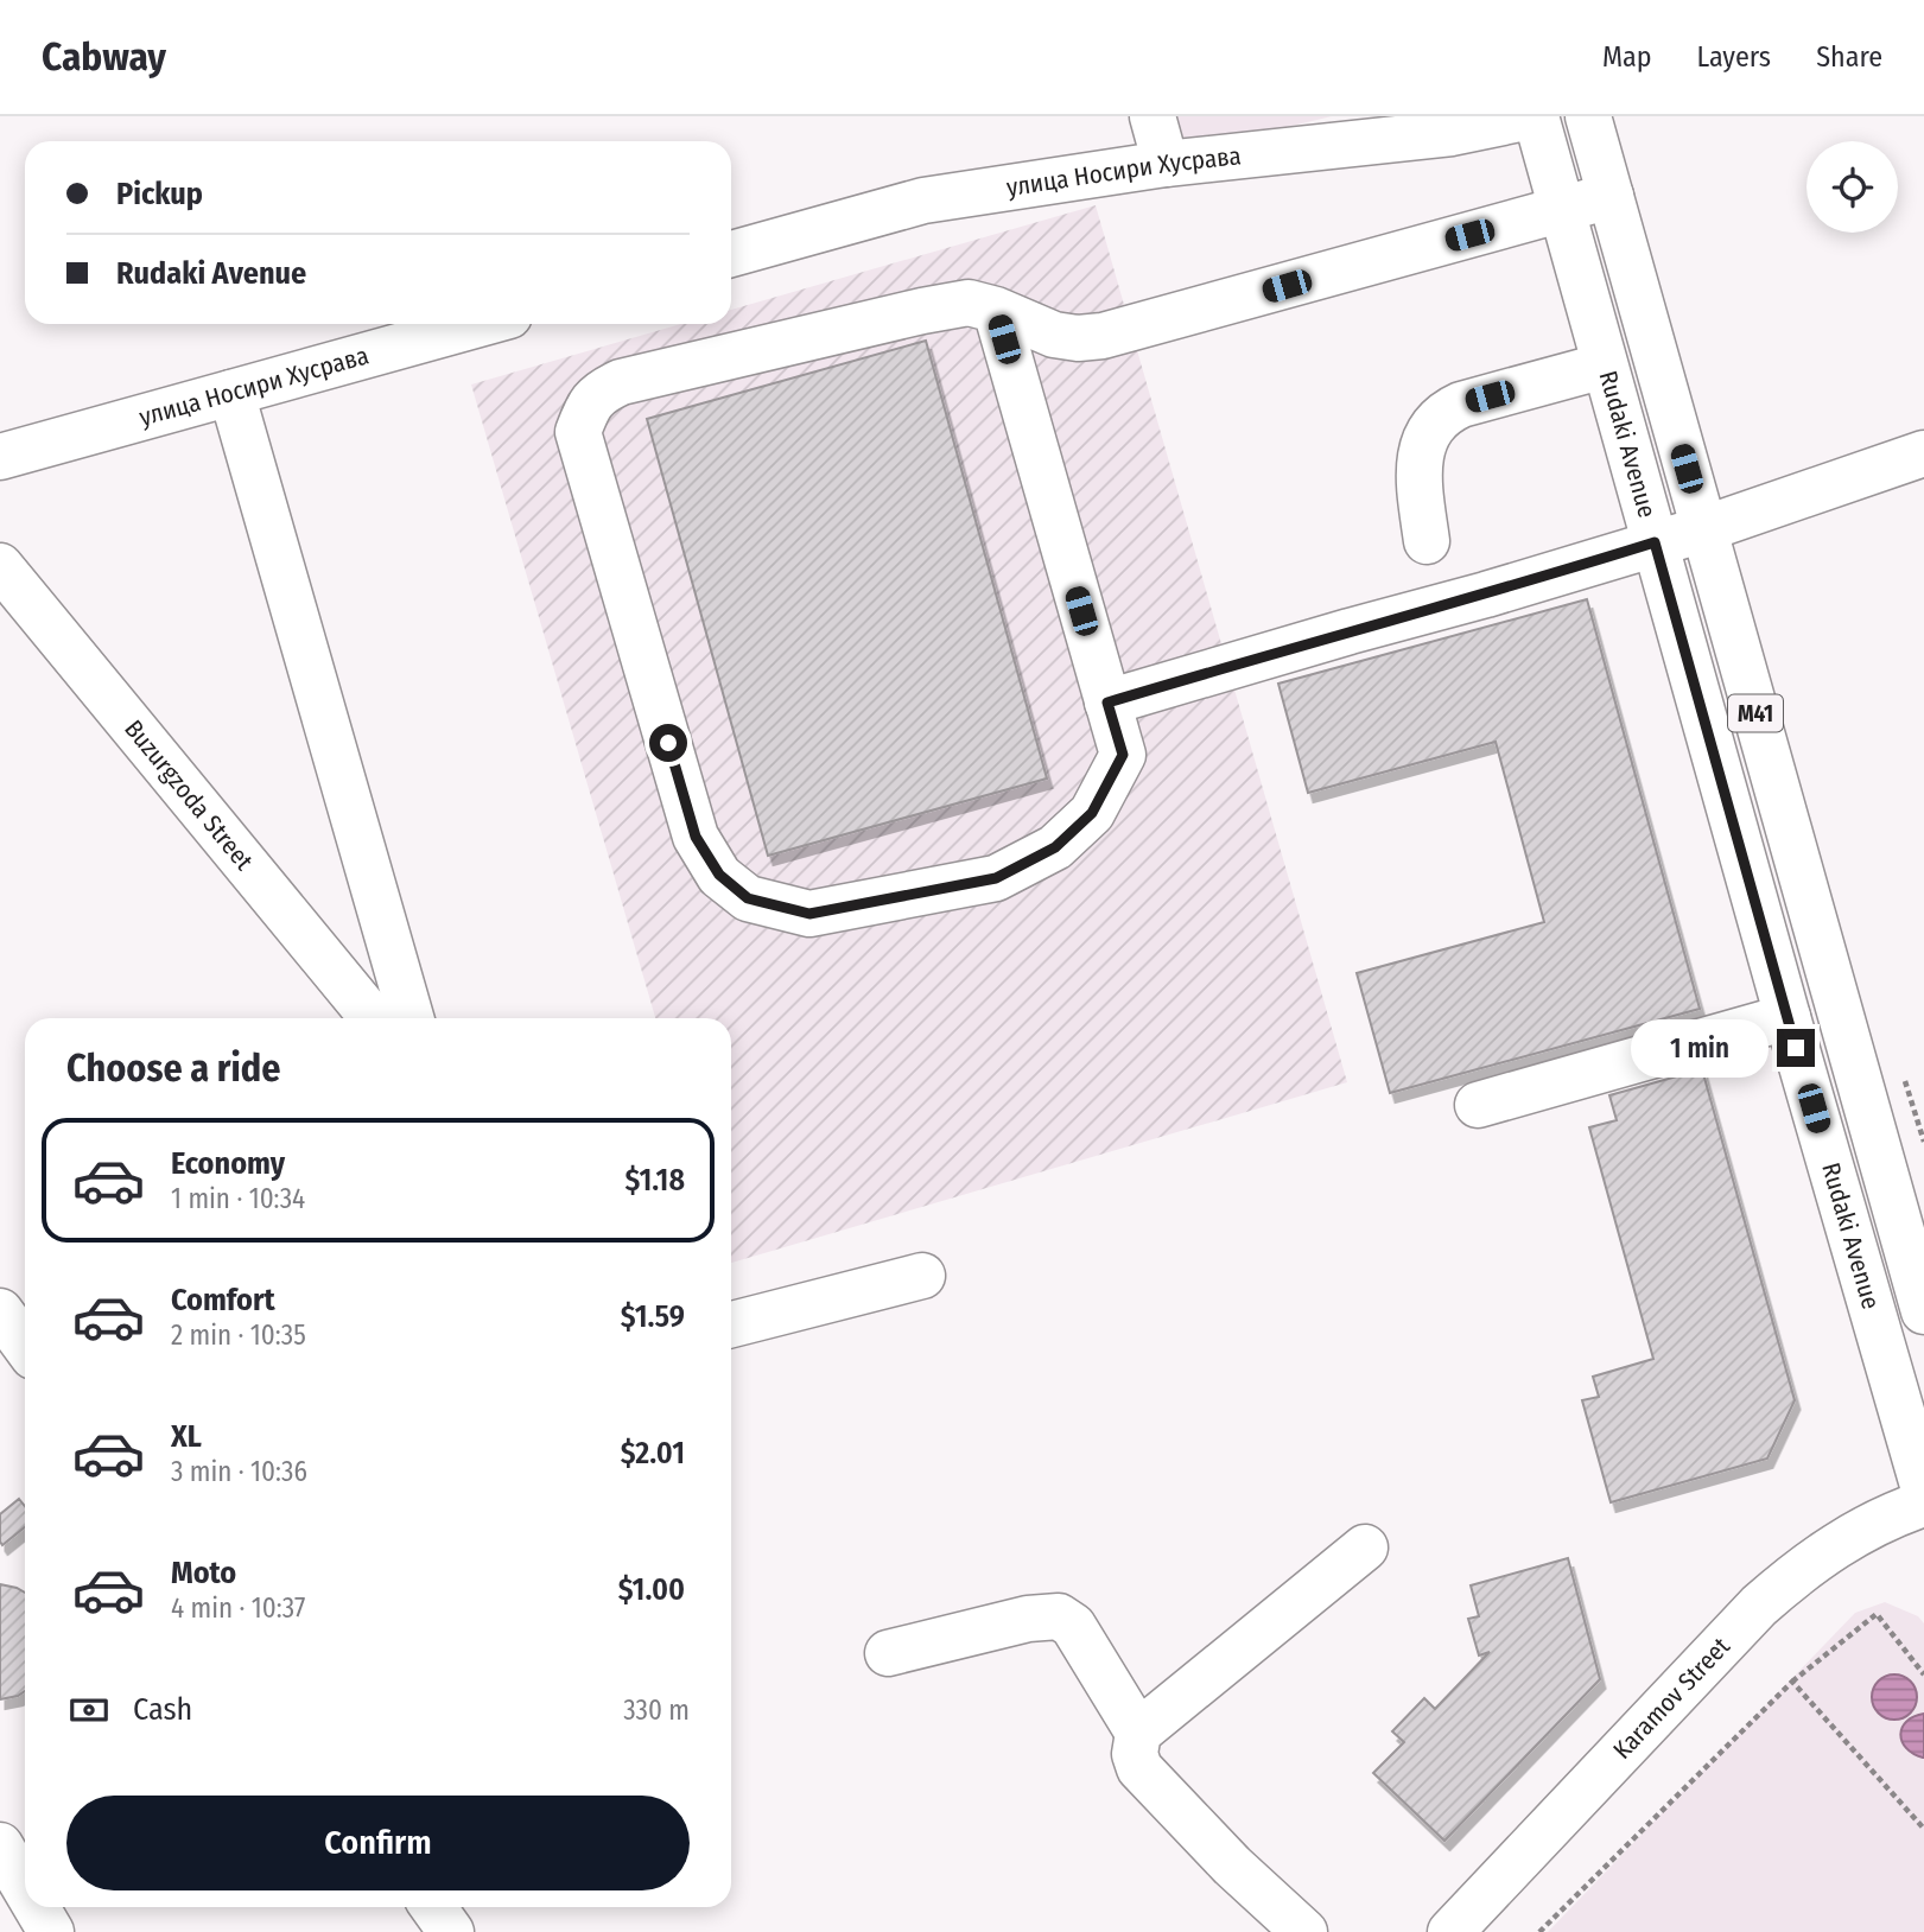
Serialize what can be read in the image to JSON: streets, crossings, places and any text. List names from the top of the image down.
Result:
{
  "streets": {
    "main road": [
      "улица Носири Хусрава",
      "Rudaki Avenue",
      "M41",
      "Buzurgzoda Street",
      "Karamov Street"
    ]
  },
  "crossings": [
    ["улица Носири Хусрава", "Rudaki Avenue"]
  ],
  "page": {
    "header": "Cabway",
    "nav": ["Map", "Layers", "Share"],
    "banner": ["Pickup", "Rudaki Avenue"],
    "heading": "Choose a ride",
    "bubble": "1 min",
    "list": [
      {
        "name": "Economy",
        "note": "1 min · 10:34",
        "value": "$1.18"
      },
      {
        "name": "Comfort",
        "note": "2 min · 10:35",
        "value": "$1.59"
      },
      {
        "name": "XL",
        "note": "3 min · 10:36",
        "value": "$2.01"
      },
      {
        "name": "Moto",
        "note": "4 min · 10:37",
        "value": "$1.00"
      }
    ],
    "pay": ["Cash", "330 m"],
    "buttons": "Confirm"
  }
}
